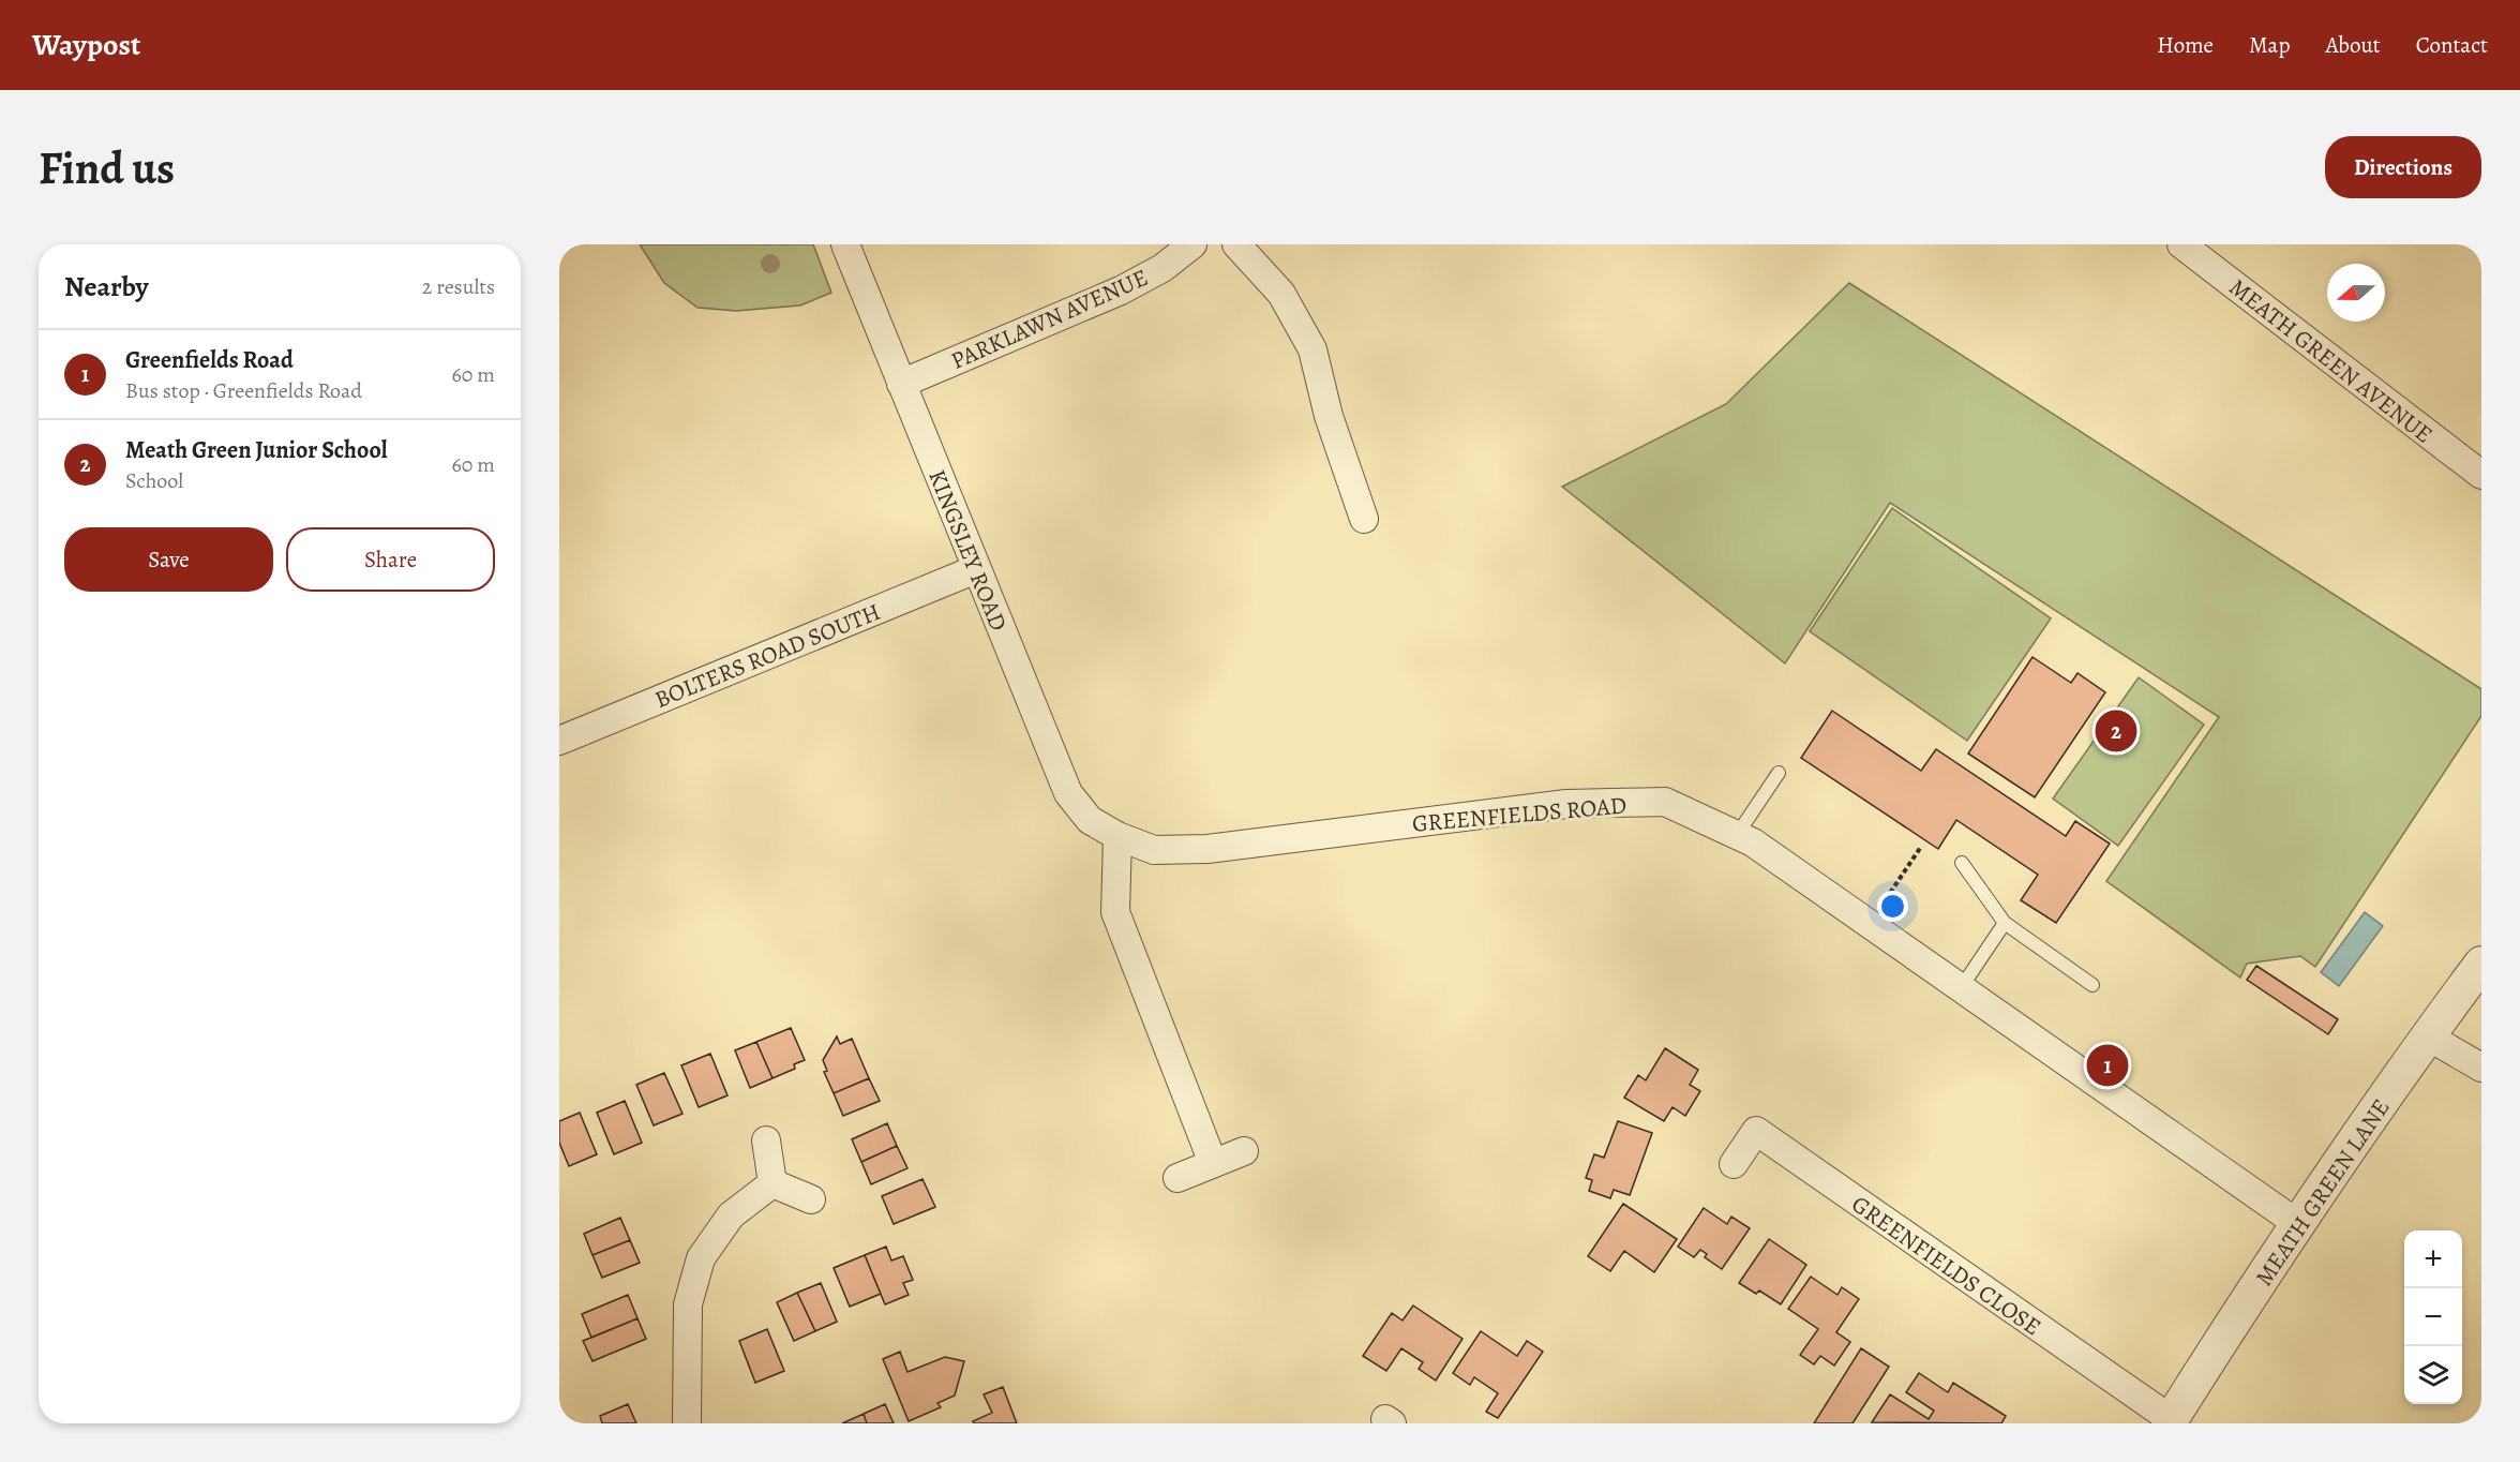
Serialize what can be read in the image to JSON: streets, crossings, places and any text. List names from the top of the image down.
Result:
{
  "streets": {
    "street": [
      "PARKLAWN AVENUE",
      "MEATH GREEN AVENUE",
      "KINGSLEY ROAD",
      "BOLTERS ROAD SOUTH",
      "GREENFIELDS ROAD",
      "MEATH GREEN LANE",
      "GREENFIELDS CLOSE"
    ]
  },
  "crossings": [
    ["PARKLAWN AVENUE", "KINGSLEY ROAD"],
    ["KINGSLEY ROAD", "BOLTERS ROAD SOUTH"],
    ["KINGSLEY ROAD", "GREENFIELDS ROAD"],
    ["GREENFIELDS ROAD", "MEATH GREEN LANE"],
    ["MEATH GREEN LANE", "GREENFIELDS CLOSE"]
  ],
  "north": "left",
  "page": {
    "header": "Waypost",
    "nav": [
      "Home",
      "Map",
      "About",
      "Contact"
    ],
    "buttons": [
      "Directions",
      ["Save", "Share"]
    ],
    "title": "Find us",
    "heading": ["Nearby", "2 results"],
    "list": [
      {
        "mark": "1",
        "name": "Greenfields Road",
        "note": "Bus stop · Greenfields Road",
        "value": "60 m"
      },
      {
        "mark": "2",
        "name": "Meath Green Junior School",
        "note": "School",
        "value": "60 m"
      }
    ],
    "pins": ["2", "1"],
    "map_buttons": ["+", "−"]
  }
}
